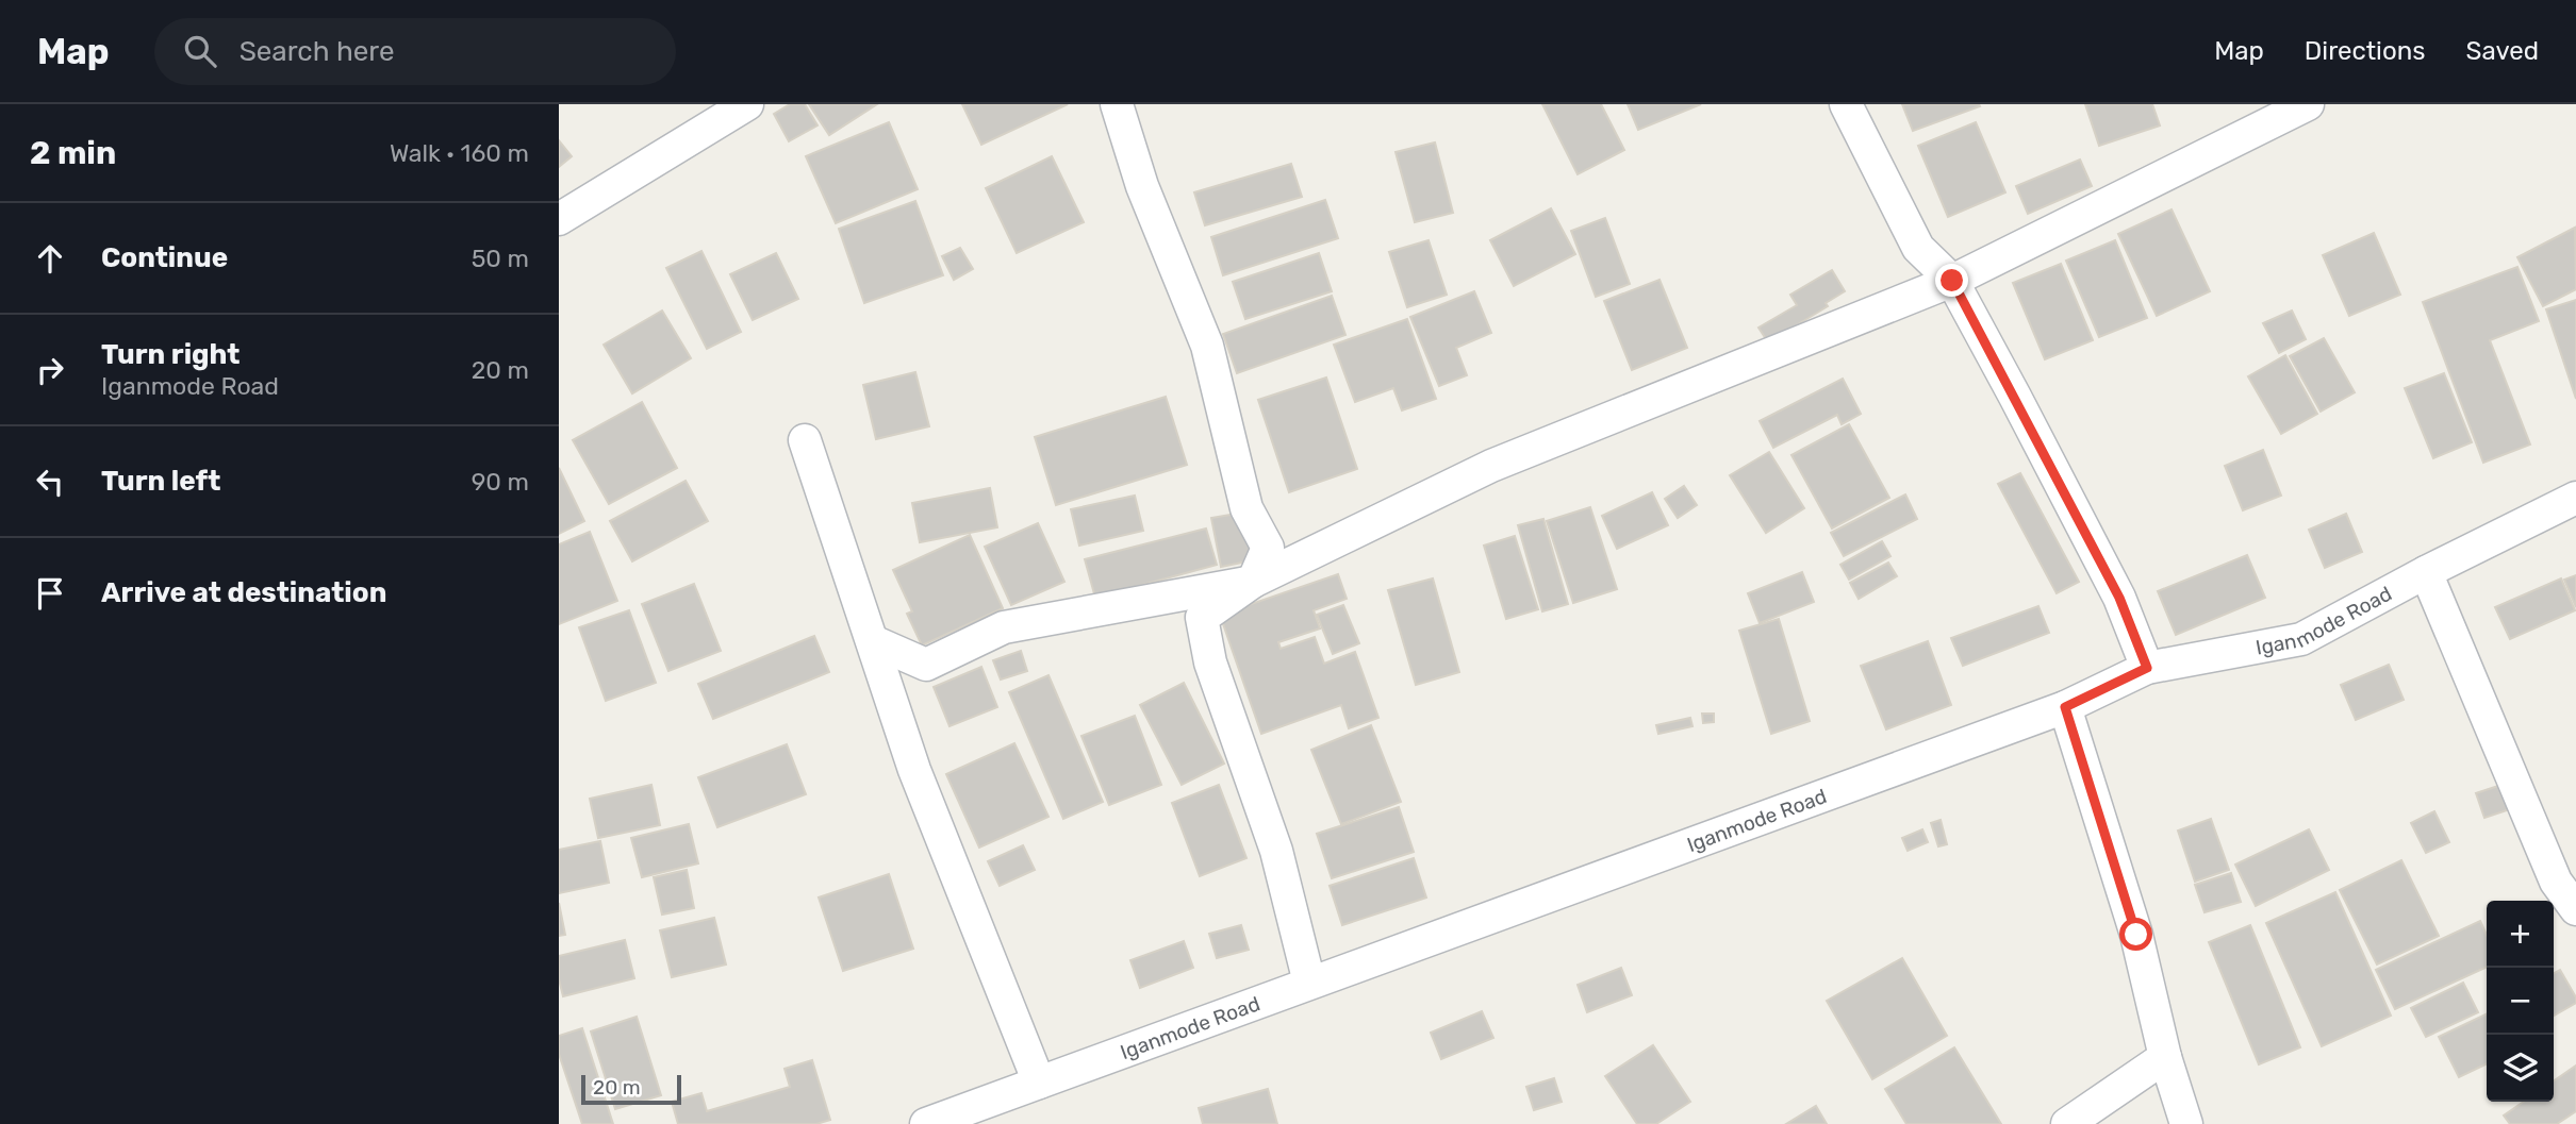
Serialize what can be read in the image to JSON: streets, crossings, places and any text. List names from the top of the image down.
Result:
{
  "streets": {
    "street": ["Iganmode Road"]
  },
  "scale_bar": "20 m",
  "page": {
    "header": "Map",
    "search": "Search here",
    "nav": ["Map", "Directions", "Saved"],
    "heading": ["2 min", "Walk · 160 m"],
    "list": [
      ["Continue", "50 m"],
      ["Turn right", "Iganmode Road", "20 m"],
      ["Turn left", "90 m"],
      "Arrive at destination"
    ],
    "map_buttons": ["+", "−"],
    "scale": "20 m"
  }
}
